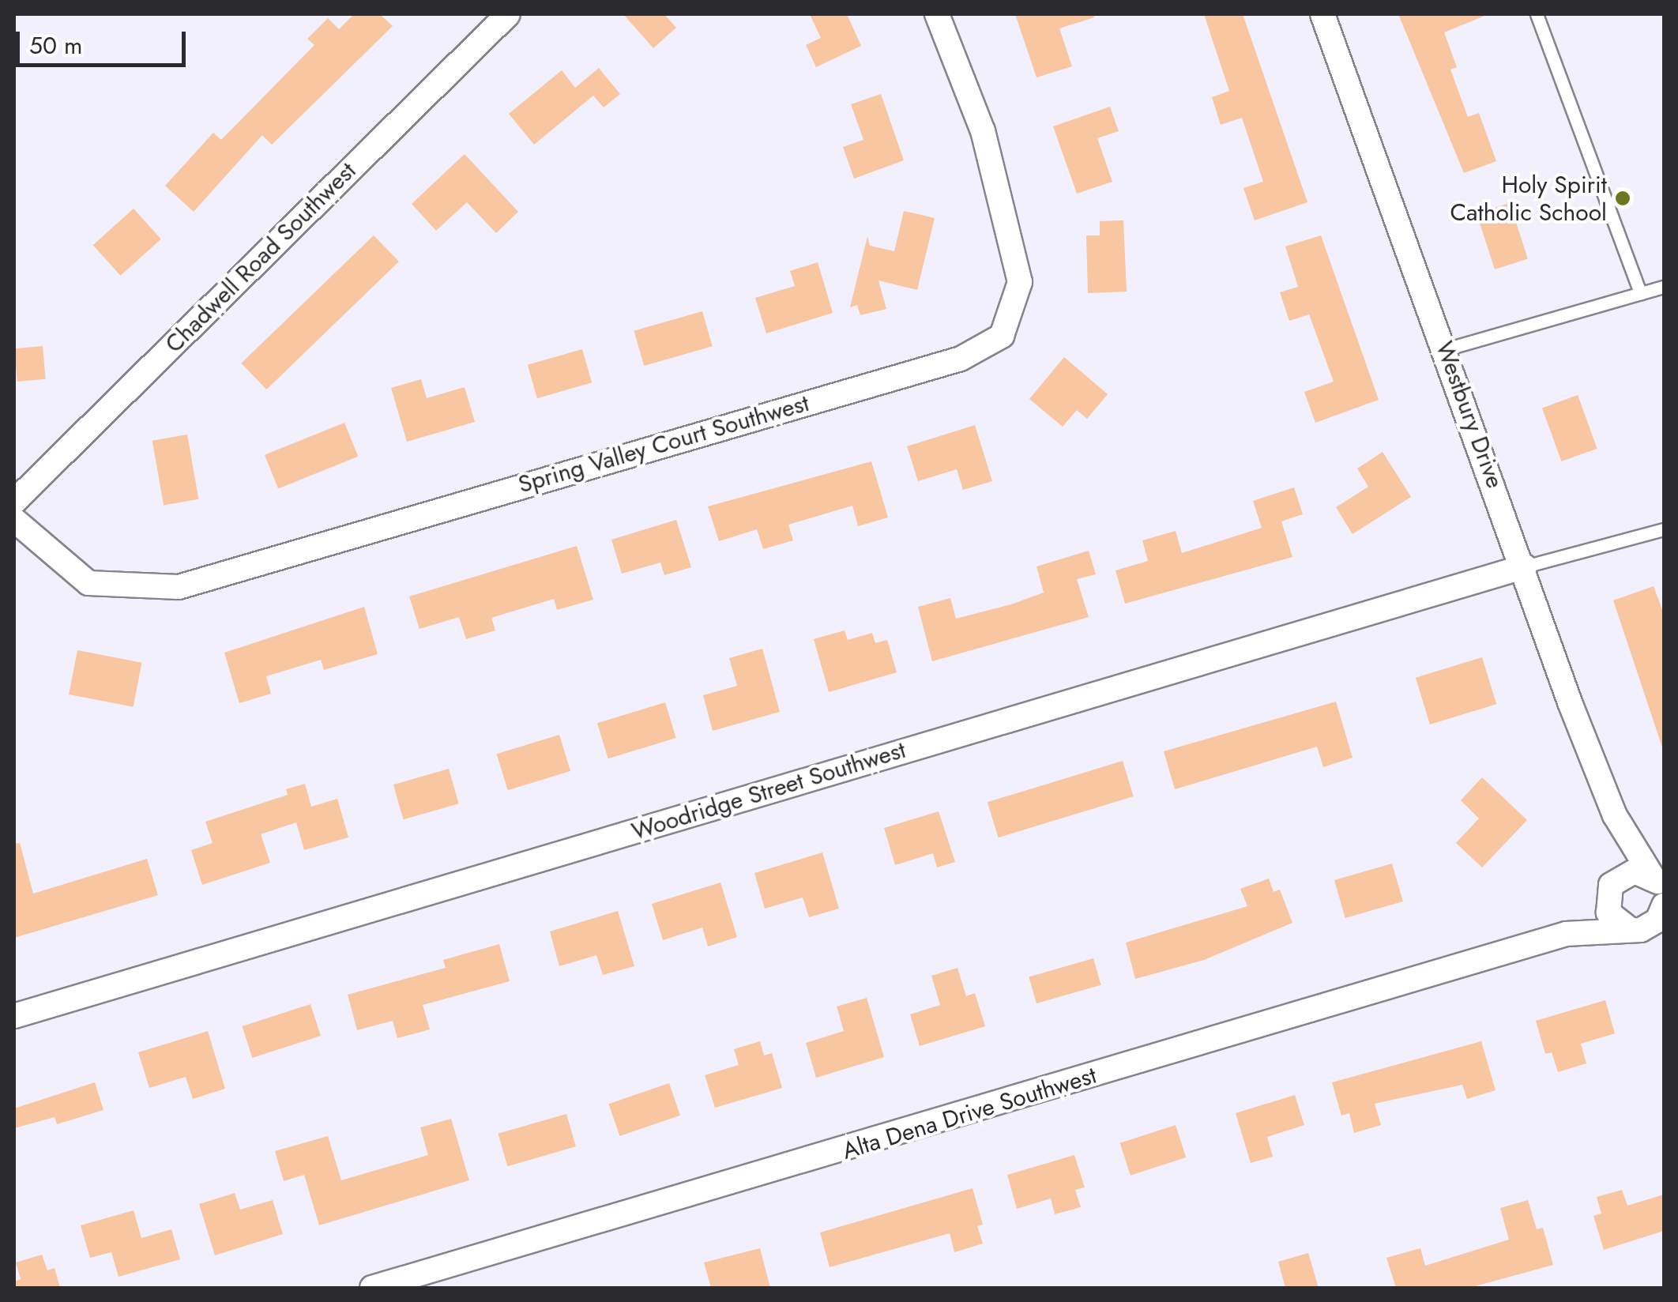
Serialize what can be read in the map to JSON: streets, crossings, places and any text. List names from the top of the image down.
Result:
{
  "streets": {
    "street": [
      "Chadwell Road Southwest",
      "Westbury Drive",
      "Spring Valley Court Southwest",
      "Woodridge Street Southwest",
      "Alta Dena Drive Southwest"
    ]
  },
  "crossings": [
    ["Westbury Drive", "Woodridge Street Southwest"],
    ["Westbury Drive", "Alta Dena Drive Southwest"]
  ],
  "places": ["Holy Spirit Catholic School"],
  "scale_bar": "50 m"
}
